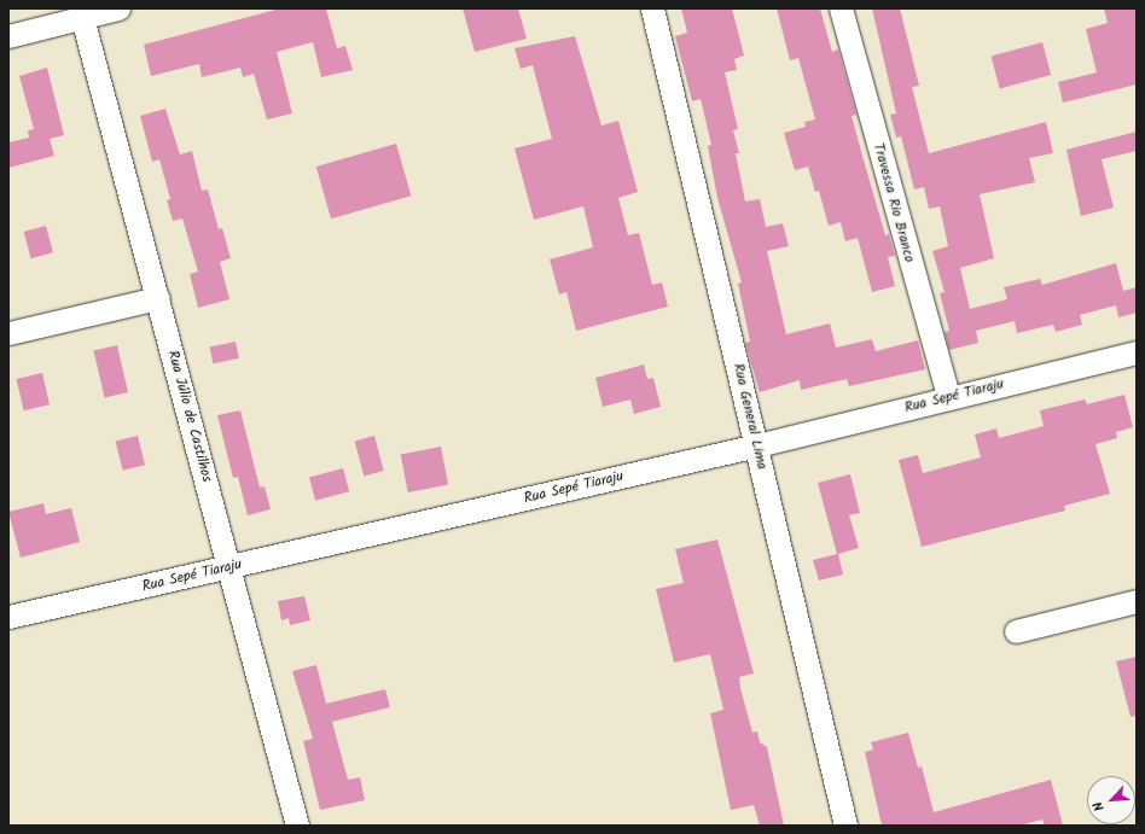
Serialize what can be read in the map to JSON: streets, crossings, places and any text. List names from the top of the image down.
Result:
{
  "streets": {
    "street": [
      "Travessa Rio Branco",
      "Rua Sepé Tiaraju",
      "Rua Júlio de Castilhos",
      "Rua General Lima"
    ]
  },
  "crossings": [
    ["Travessa Rio Branco", "Rua Sepé Tiaraju"],
    ["Rua Sepé Tiaraju", "Rua Júlio de Castilhos"],
    ["Rua Sepé Tiaraju", "Rua General Lima"]
  ],
  "north": "bottom left"
}
